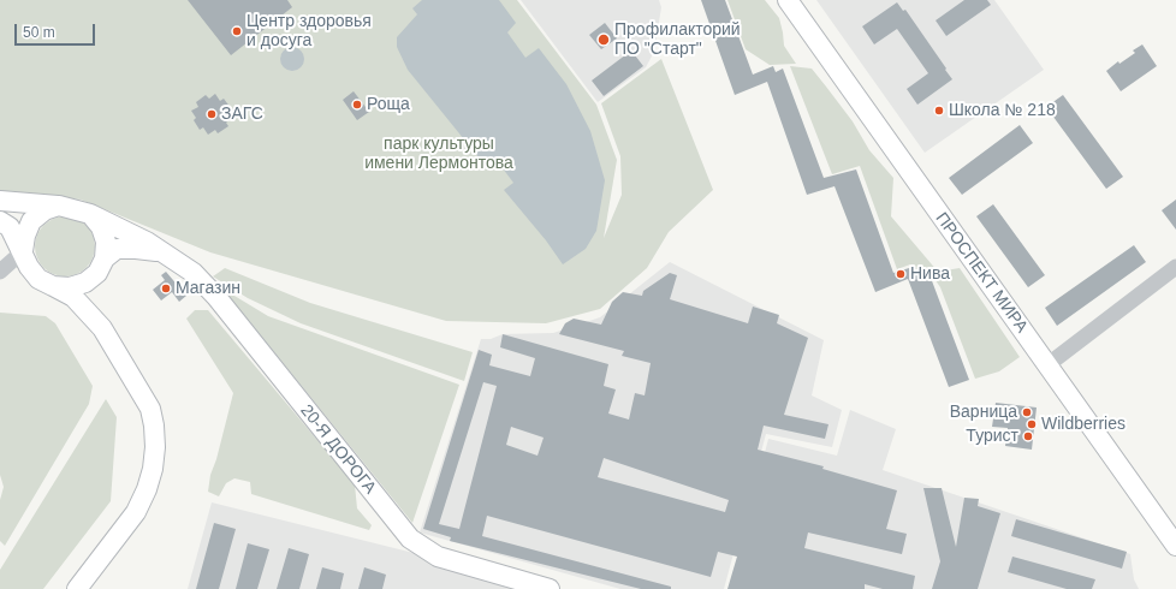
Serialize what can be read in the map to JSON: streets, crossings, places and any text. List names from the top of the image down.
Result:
{
  "streets": {
    "main road": ["ПРОСПЕКТ МИРА", "20-Я ДОРОГА"]
  },
  "parks": ["парк культуры имени Лермонтова"],
  "places": [
    "Центр здоровья и досуга",
    "Профилакторий ПО \"Старт\"",
    "Роща",
    "Школа № 218",
    "ЗАГС",
    "Нива",
    "Магазин",
    "Варница",
    "Wildberries",
    "Турист"
  ],
  "scale_bar": "50 m"
}
